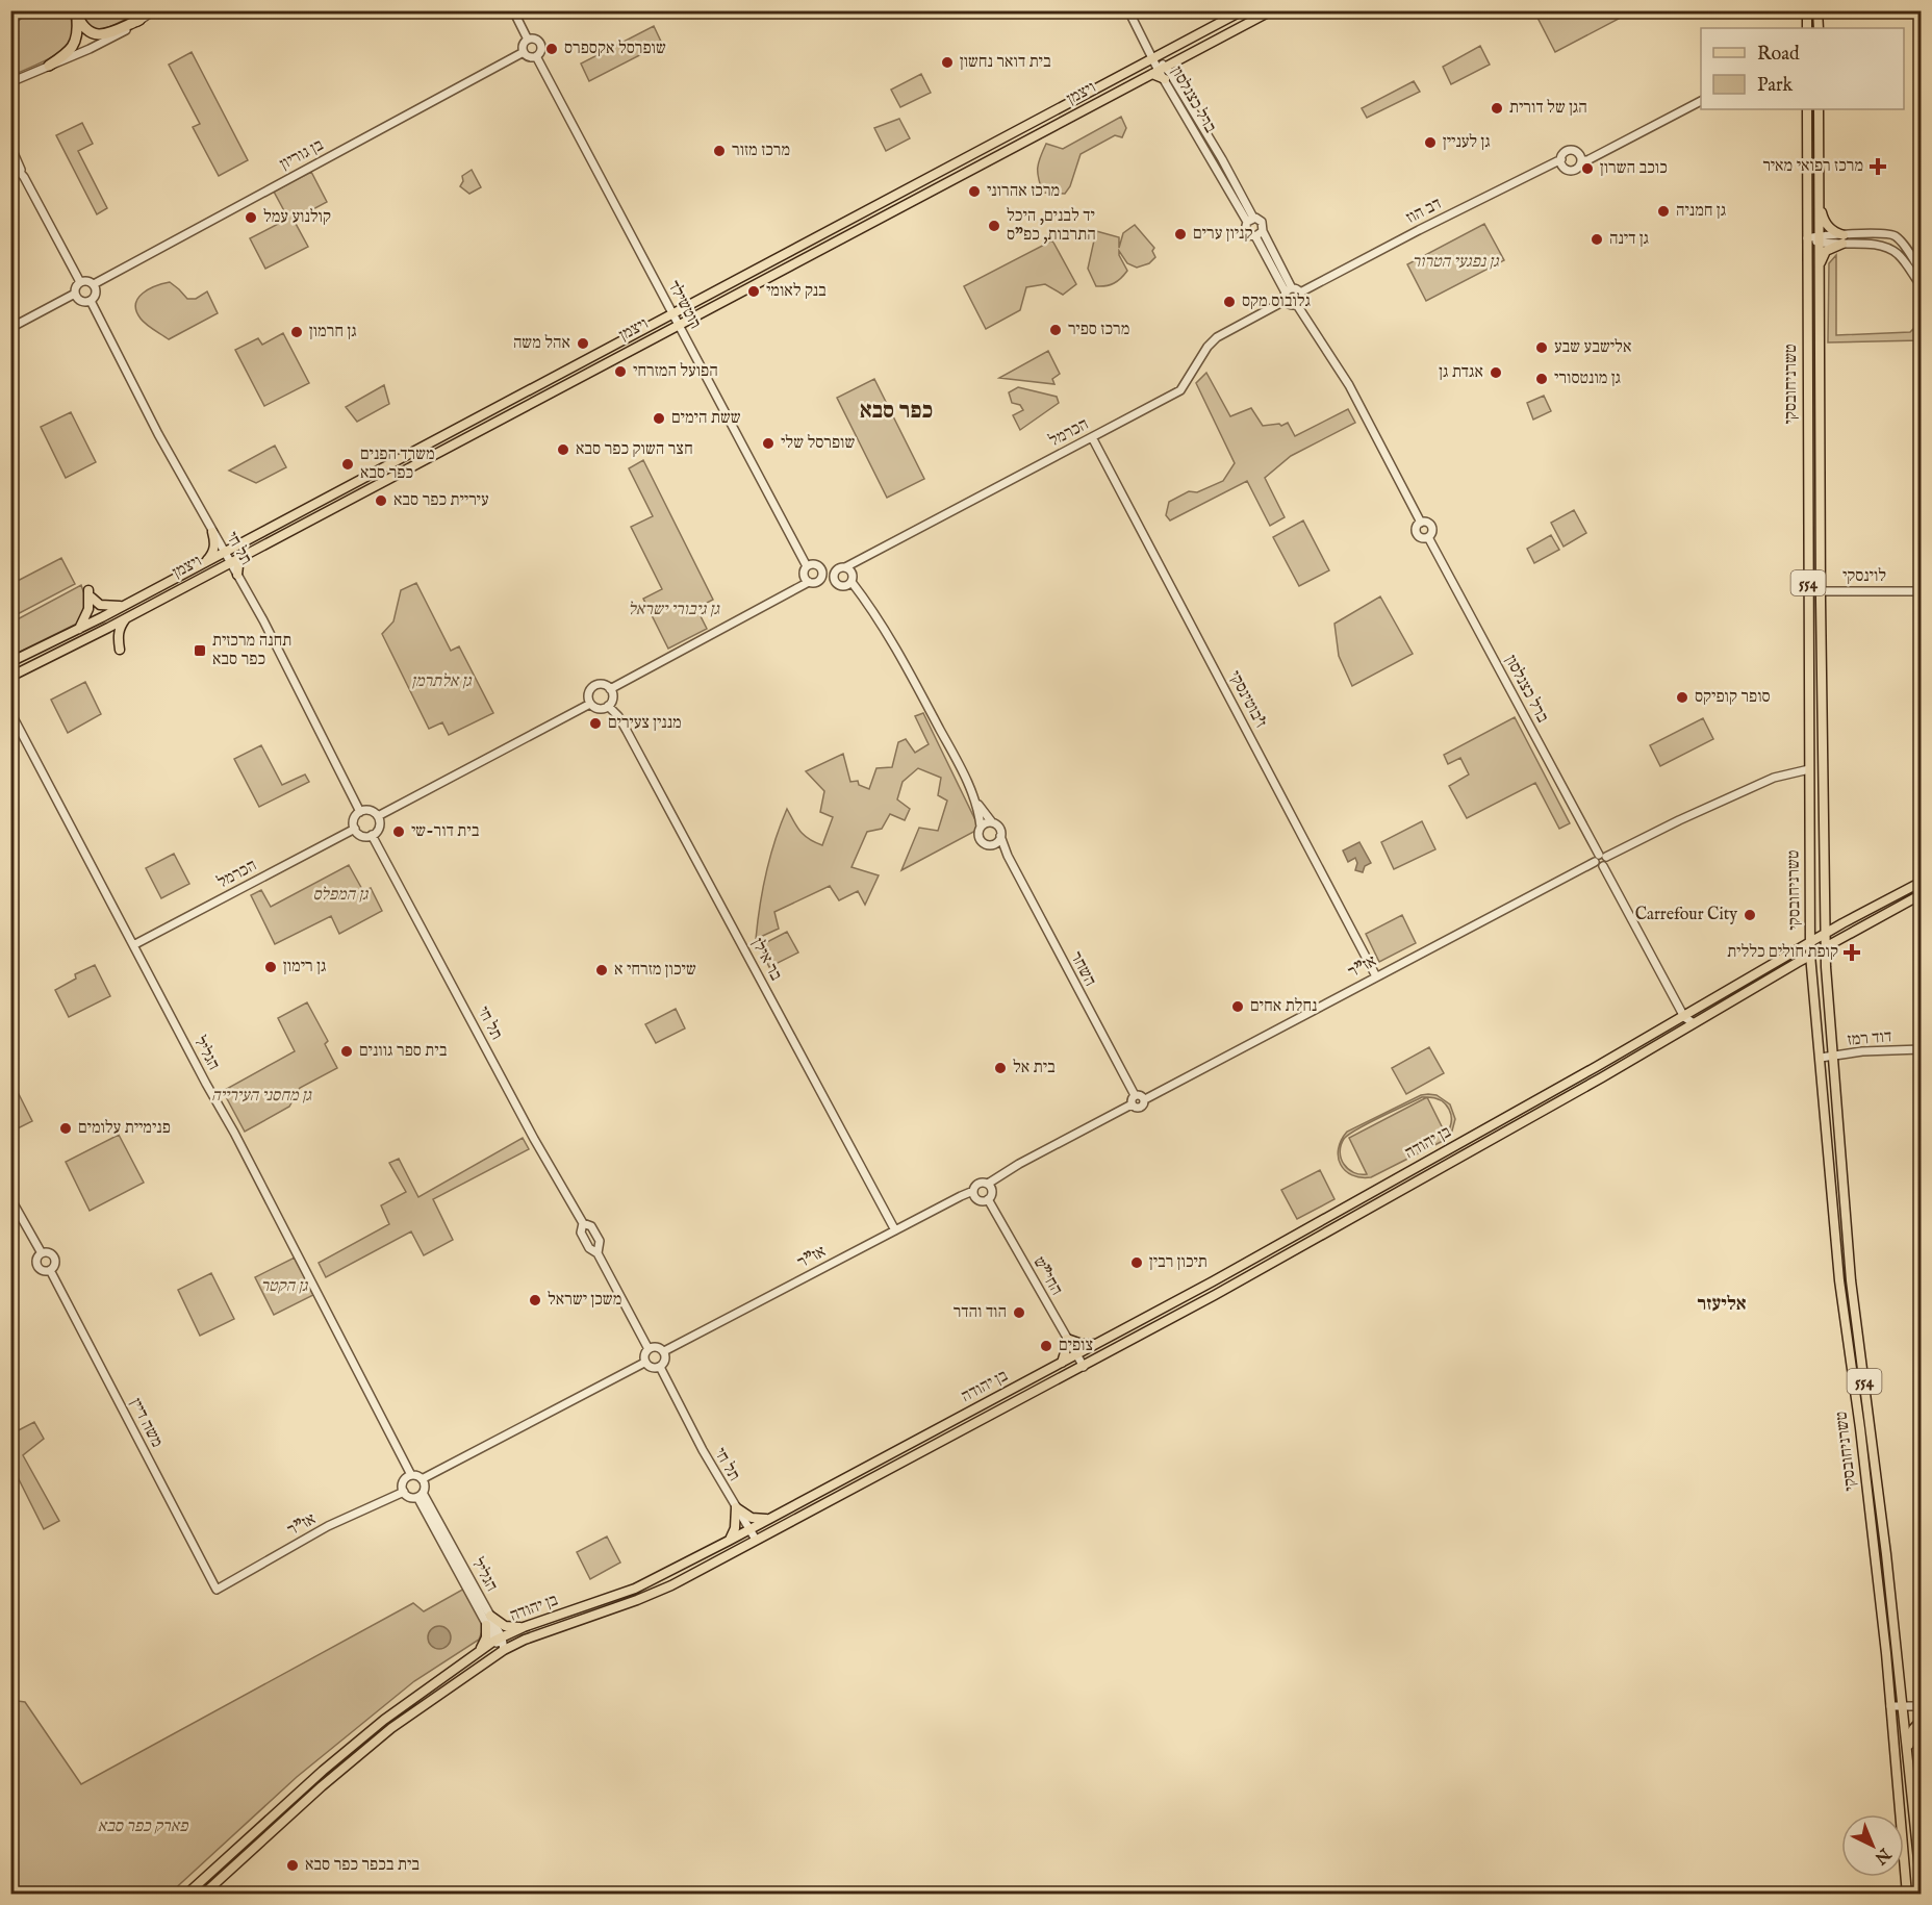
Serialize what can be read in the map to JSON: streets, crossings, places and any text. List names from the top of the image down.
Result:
{
  "streets": {
    "main road": [
      "ויצמן",
      "טשרניחובסקי",
      "554",
      "בן יהודה"
    ],
    "street": [
      "ברל כצנלסון",
      "בן גוריון",
      "דב הוז",
      "רוטשילד",
      "הכרמל",
      "תל חי",
      "לוינסקי",
      "ז'בוטינסקי",
      "בר אילן",
      "אז\"ר",
      "השחר",
      "דוד רמז",
      "הגליל",
      "החי\"ש",
      "משה דיין"
    ]
  },
  "crossings": [
    ["ויצמן", "ברל כצנלסון"],
    ["ויצמן", "רוטשילד"],
    ["ויצמן", "תל חי"],
    ["ברל כצנלסון", "אז\"ר"],
    ["בן גוריון", "רוטשילד"],
    ["בן גוריון", "תל חי"],
    ["טשרניחובסקי", "לוינסקי"],
    ["טשרניחובסקי", "554"],
    ["טשרניחובסקי", "אז\"ר"],
    ["טשרניחובסקי", "דוד רמז"],
    ["טשרניחובסקי", "בן יהודה"],
    ["הכרמל", "תל חי"],
    ["הכרמל", "ז'בוטינסקי"],
    ["הכרמל", "הגליל"],
    ["תל חי", "אז\"ר"],
    ["תל חי", "בן יהודה"],
    ["ז'בוטינסקי", "אז\"ר"],
    ["בר אילן", "אז\"ר"],
    ["אז\"ר", "השחר"],
    ["אז\"ר", "הגליל"],
    ["אז\"ר", "החי\"ש"],
    ["אז\"ר", "משה דיין"],
    ["הגליל", "בן יהודה"],
    ["בן יהודה", "החי\"ש"]
  ],
  "districts": ["כפר סבא", "אליעזר"],
  "parks": [
    "גן נפגעי הטרור",
    "גן גיבורי ישראל",
    "גן אלתרמן",
    "גן המפלס",
    "גן מחסני העירייה",
    "גן הקטר",
    "פארק כפר סבא"
  ],
  "places": {
    "other": [
      "שופרסל אקספרס",
      "בית דואר נחשון",
      "הגן של דורית",
      "גן לעניין",
      "מרכז מזור",
      "כוכב השרון",
      "מרכז אהרוני",
      "גן חמניה",
      "קולנוע עמל",
      "יד לבנים, היכל התרבות, כפ\"ס",
      "קניון ערים",
      "גן דינה",
      "בנק לאומי",
      "גלובוס מקס",
      "מרכז ספיר",
      "גן חרמון",
      "אהל משה",
      "אלישבע שבע",
      "הפועל המזרחי",
      "אגדת גן",
      "גן מונטסורי",
      "ששת הימים",
      "שופרסל שלי",
      "חצר השוק כפר סבא",
      "משרד הפנים כפר סבא",
      "עיריית כפר סבא",
      "סופר קופיקס",
      "מננין צעירים",
      "בית דור-שי",
      "Carrefour City",
      "גן רימון",
      "שיכון מזרחי א",
      "נחלת אחים",
      "בית ספר גוונים",
      "בית אל",
      "פנימיית עלומים",
      "תיכון רבין",
      "משכן ישראל",
      "הוד והדר",
      "צופים",
      "בית בכפר כפר סבא"
    ],
    "health": ["מרכז רפואי מאיר", "קופת חולים כללית"],
    "transit": ["תחנה מרכזית כפר סבא"]
  },
  "legend": ["Road", "Park"],
  "north": "bottom right"
}
